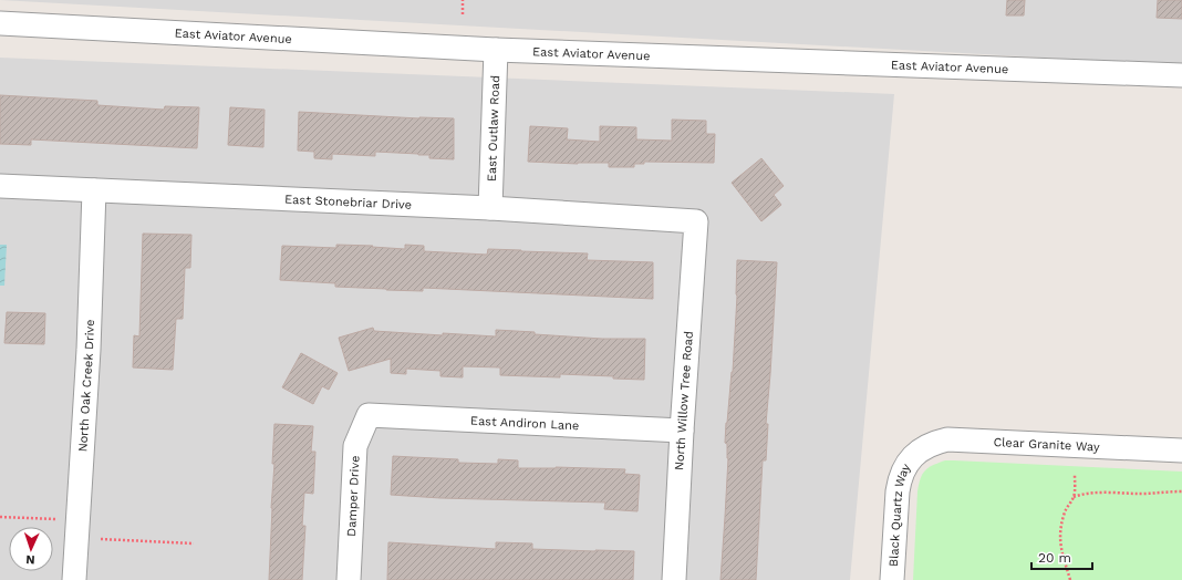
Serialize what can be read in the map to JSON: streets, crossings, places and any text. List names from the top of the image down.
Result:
{
  "streets": {
    "street": [
      "East Aviator Avenue",
      "East Outlaw Road",
      "East Stonebriar Drive",
      "North Oak Creek Drive",
      "North Willow Tree Road",
      "East Andiron Lane",
      "Clear Granite Way",
      "Damper Drive",
      "Black Quartz Way"
    ]
  },
  "crossings": [
    ["East Aviator Avenue", "East Outlaw Road"],
    ["East Outlaw Road", "East Stonebriar Drive"],
    ["East Stonebriar Drive", "North Oak Creek Drive"],
    ["East Stonebriar Drive", "North Willow Tree Road"],
    ["North Willow Tree Road", "East Andiron Lane"],
    ["East Andiron Lane", "Damper Drive"],
    ["Clear Granite Way", "Black Quartz Way"]
  ],
  "scale_bar": "20 m",
  "north": "bottom"
}
